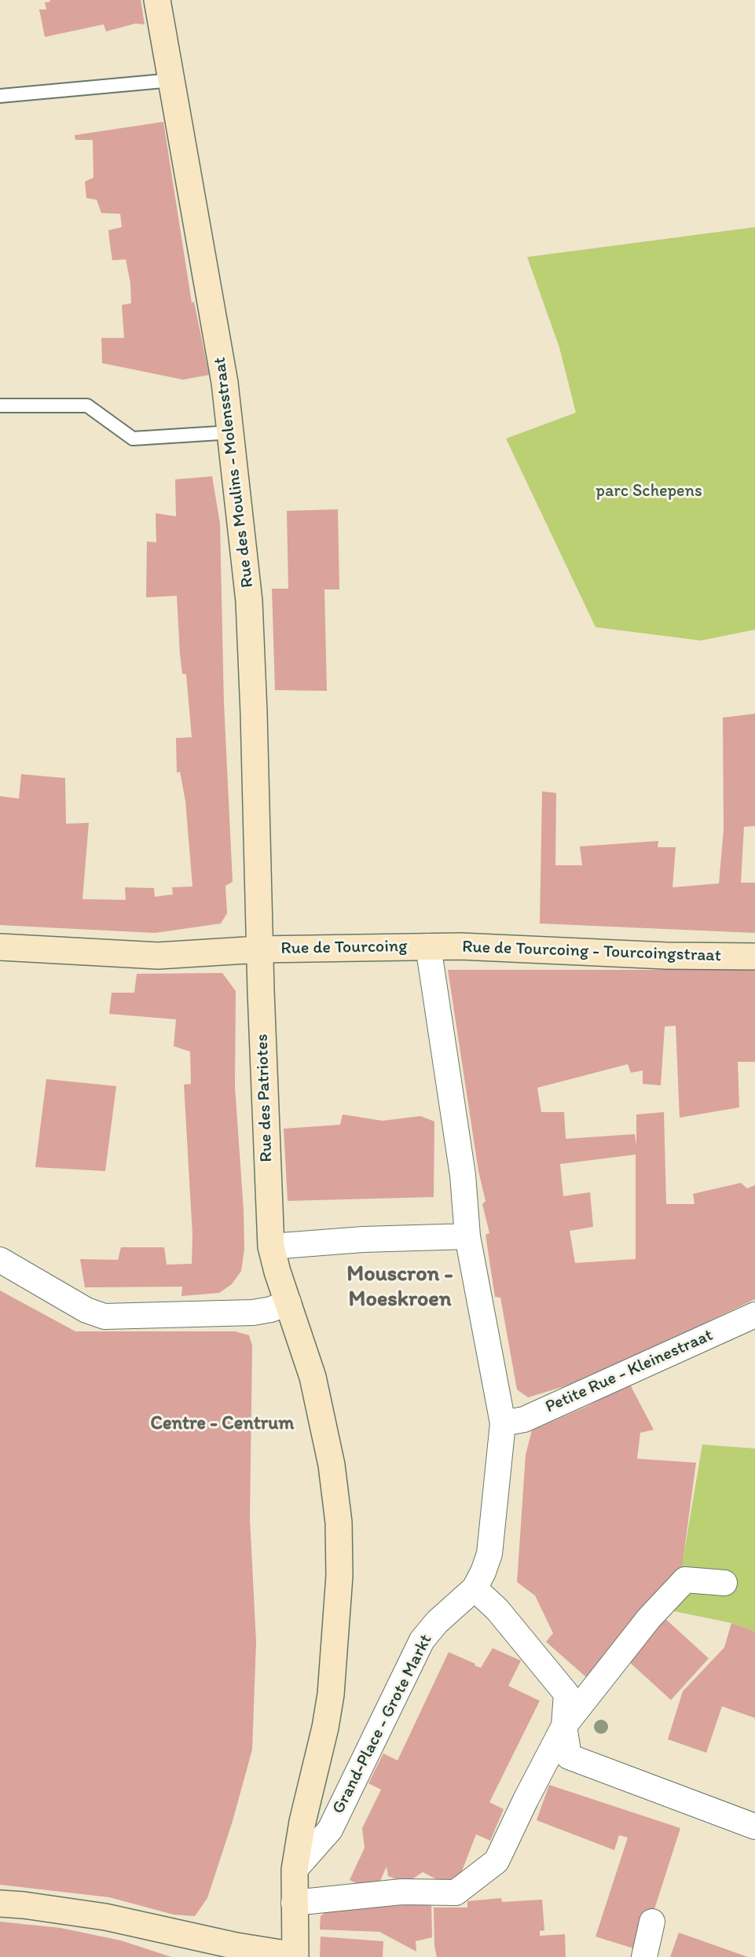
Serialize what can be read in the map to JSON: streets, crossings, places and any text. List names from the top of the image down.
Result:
{
  "streets": {
    "main road": [
      "Rue des Moulins - Molensstraat",
      "Rue de Tourcoing",
      "Rue de Tourcoing - Tourcoingstraat",
      "Rue des Patriotes",
      "Grand-Place - Grote Markt"
    ],
    "street": ["Petite Rue - Kleinestraat"]
  },
  "crossings": [
    ["Rue des Moulins - Molensstraat", "Rue de Tourcoing"],
    ["Rue des Moulins - Molensstraat", "Rue des Patriotes"],
    ["Rue de Tourcoing", "Rue de Tourcoing - Tourcoingstraat"],
    ["Rue de Tourcoing", "Rue des Patriotes"],
    ["Rue de Tourcoing", "Grand-Place - Grote Markt"],
    ["Rue de Tourcoing - Tourcoingstraat", "Grand-Place - Grote Markt"],
    ["Rue des Patriotes", "Grand-Place - Grote Markt"],
    ["Petite Rue - Kleinestraat", "Grand-Place - Grote Markt"]
  ],
  "districts": ["Mouscron - Moeskroen", "Centre - Centrum"],
  "parks": ["parc Schepens"]
}
